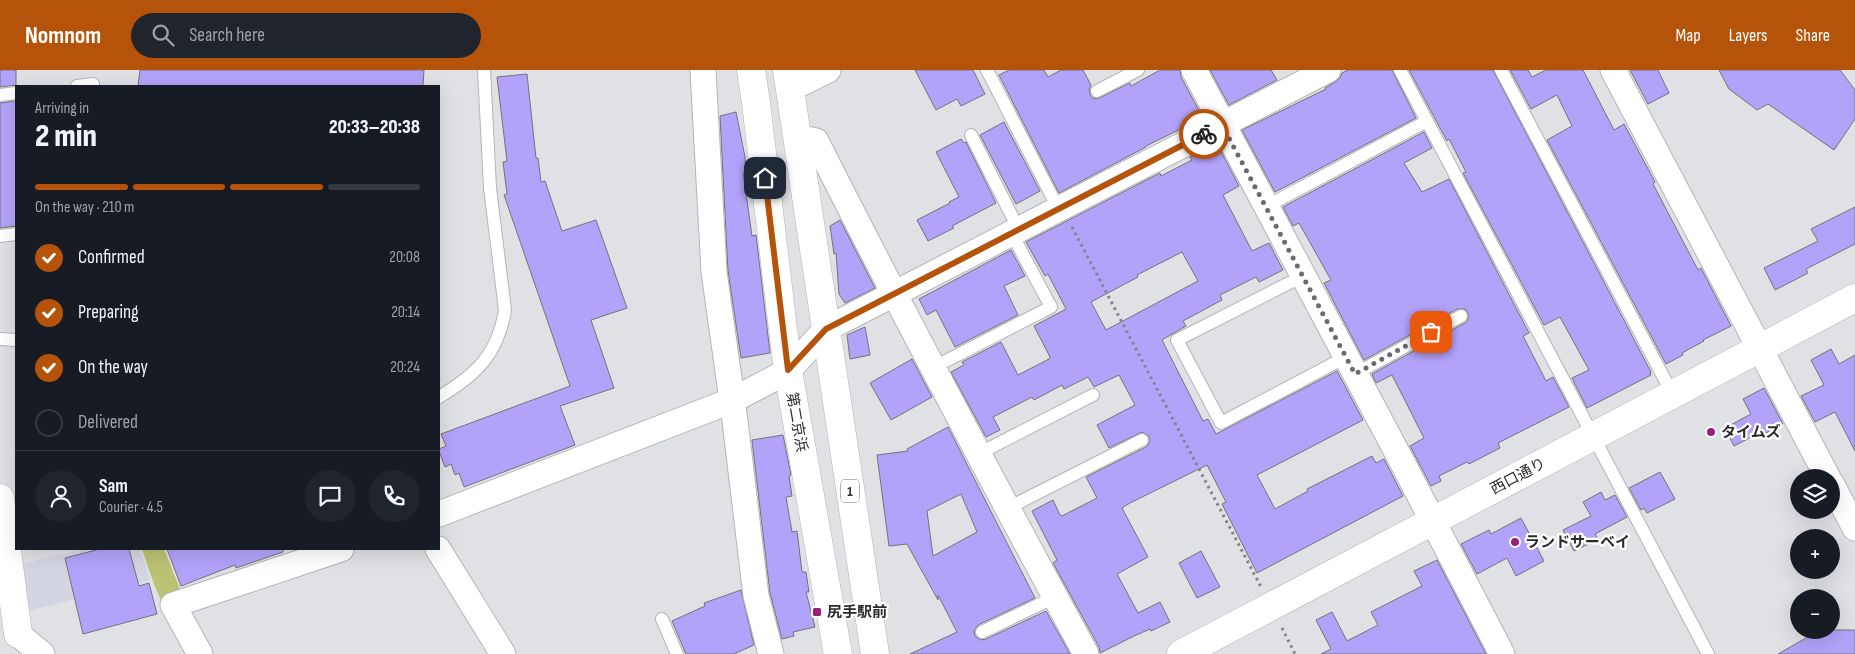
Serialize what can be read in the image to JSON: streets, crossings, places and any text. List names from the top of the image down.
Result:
{
  "streets": {
    "main road": ["第二京浜", "西口通り", "1"]
  },
  "places": {
    "other": ["タイムズ", "ランドサーベイ"],
    "transit": ["尻手駅前"]
  },
  "page": {
    "header": "Nomnom",
    "search": "Search here",
    "nav": ["Map", "Layers", "Share"],
    "heading": ["2 min", "Arriving in", "20:33–20:38"],
    "panel": ["Sam", "Courier · 4.5"],
    "bar": "On the way · 210 m",
    "list": [
      ["Confirmed", "20:08"],
      ["Preparing", "20:14"],
      ["On the way", "20:24"],
      "Delivered"
    ],
    "map_buttons": ["+", "−"]
  }
}
